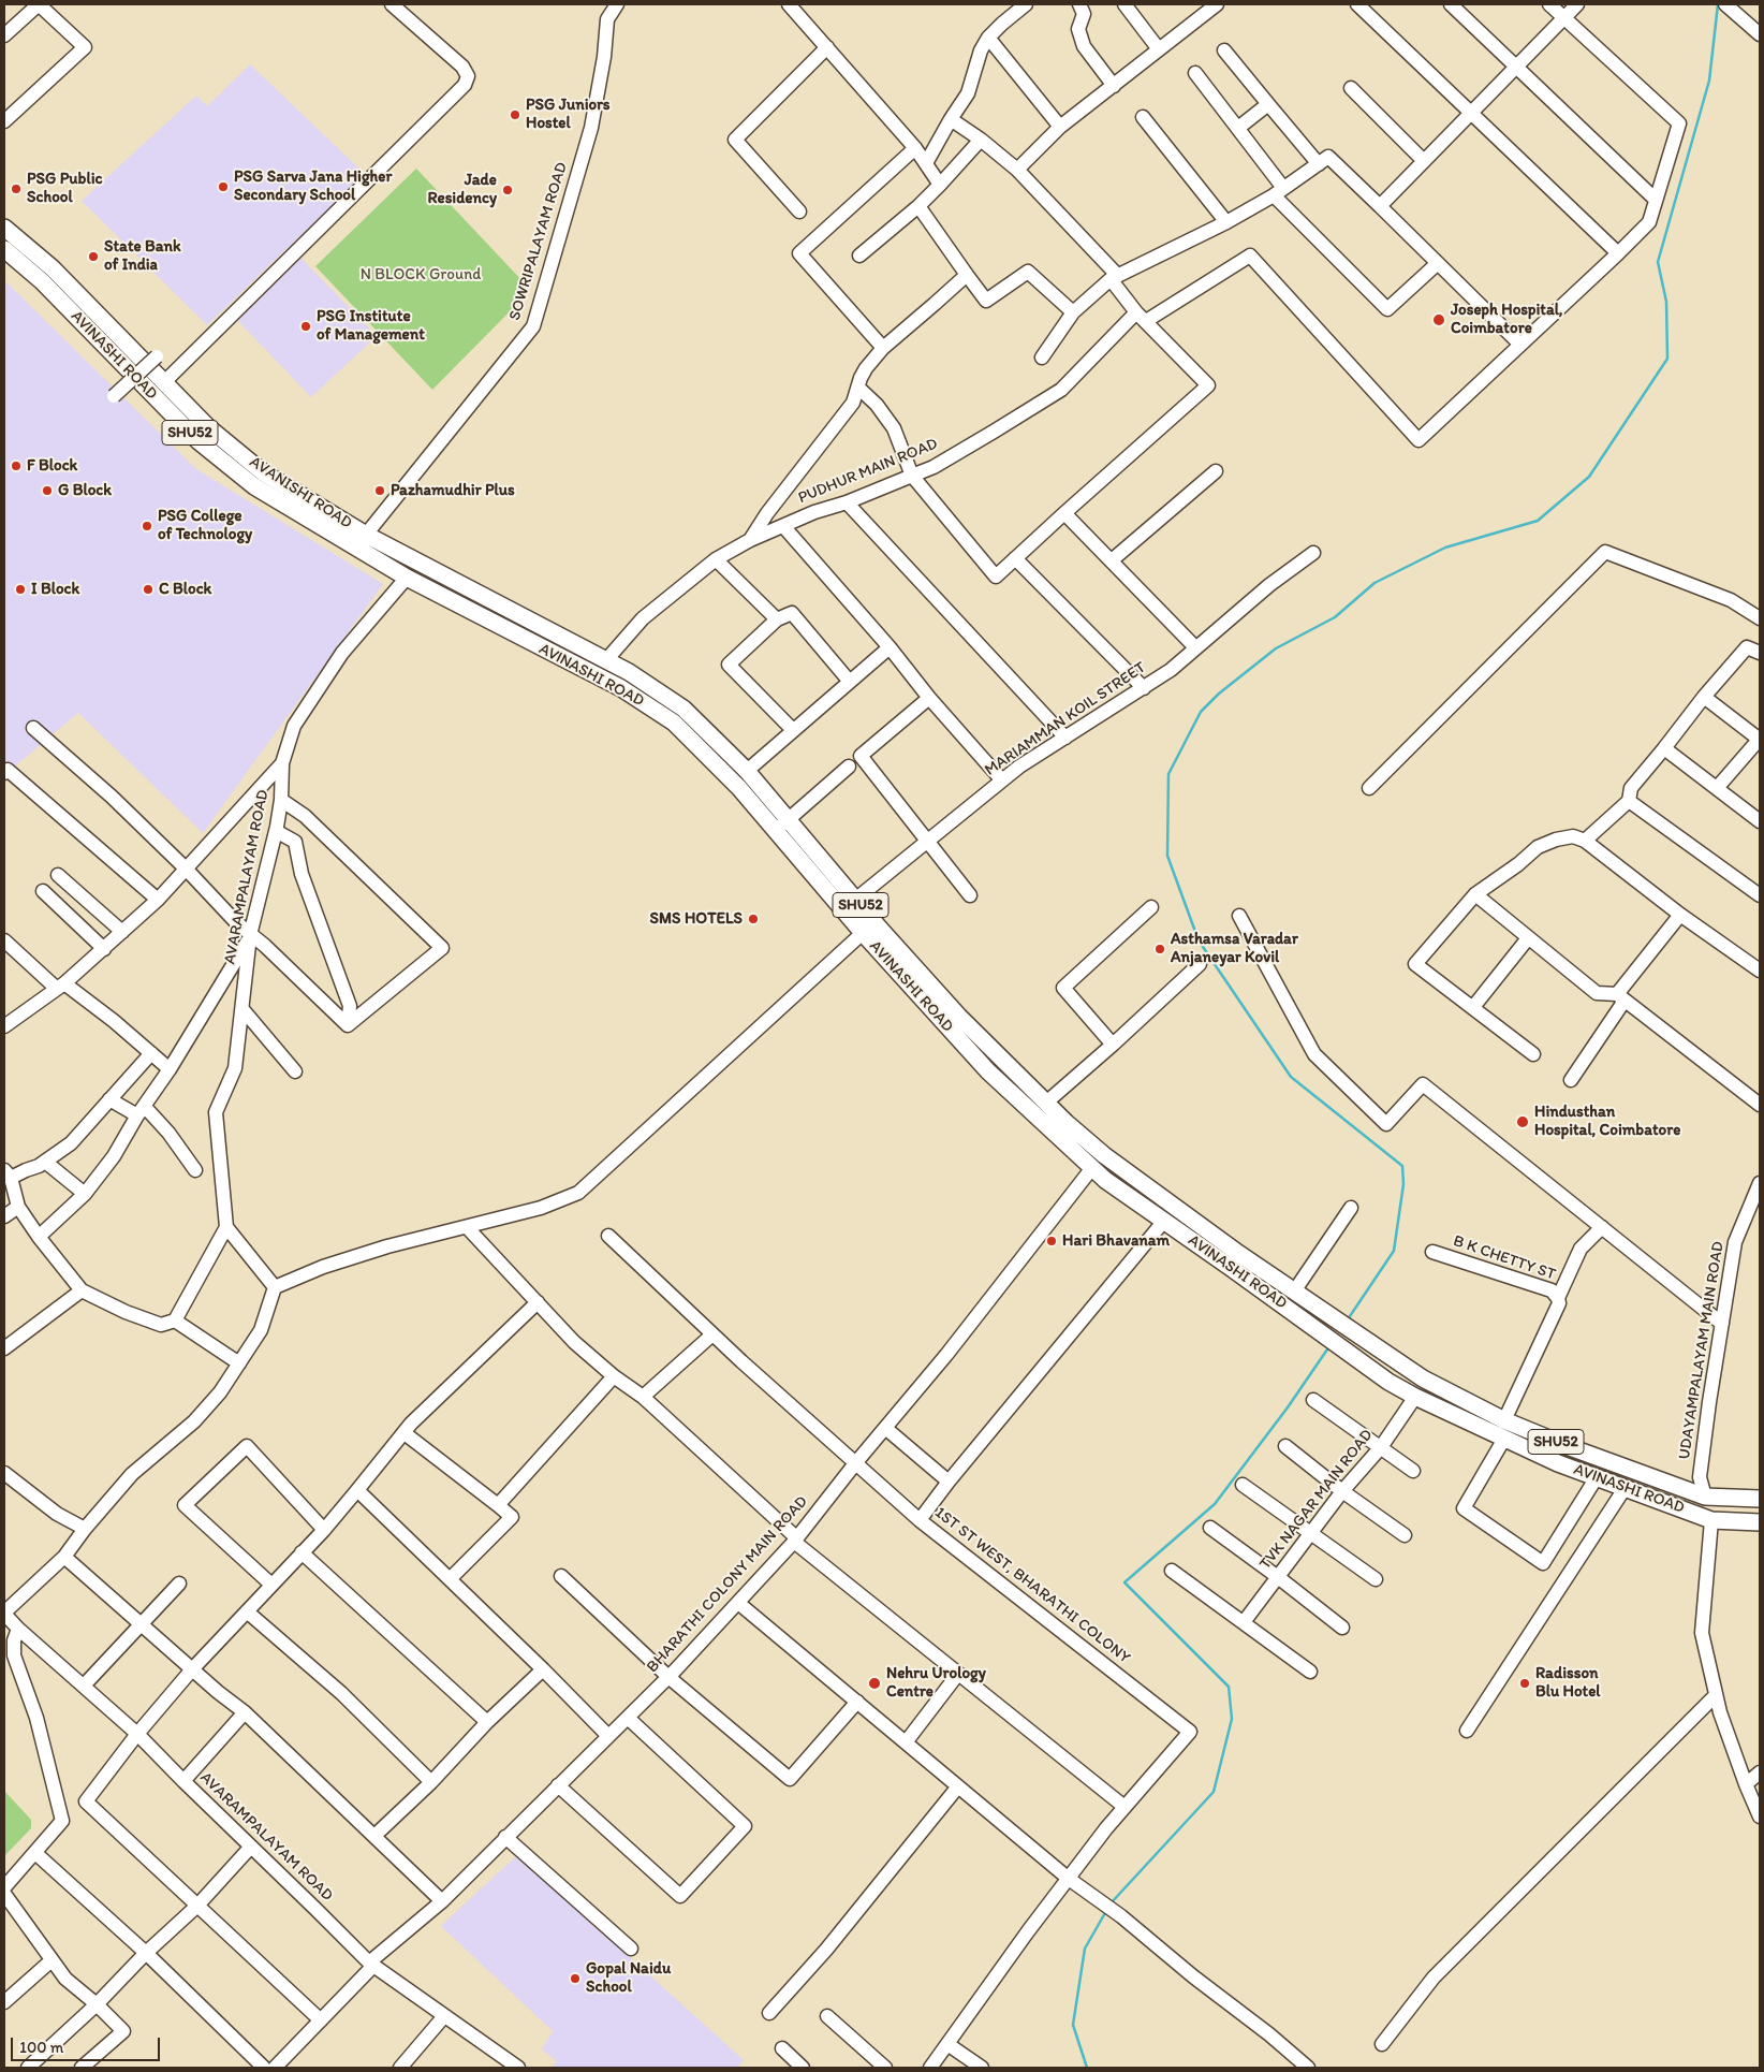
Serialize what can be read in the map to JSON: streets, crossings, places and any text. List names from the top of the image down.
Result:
{
  "streets": {
    "main road": ["AVINASHI ROAD", "SHU52", "AVANISHI ROAD"],
    "street": [
      "SOWRIPALAYAM ROAD",
      "PUDHUR MAIN ROAD",
      "MARIAMMAN KOIL STREET",
      "AVARAMPALAYAM ROAD",
      "B K CHETTY ST",
      "UDAYAMPALAYAM MAIN ROAD",
      "TVK NAGAR MAIN ROAD",
      "BHARATHI COLONY MAIN ROAD",
      "1ST ST WEST, BHARATHI COLONY"
    ]
  },
  "crossings": [
    ["SOWRIPALAYAM ROAD", "AVINASHI ROAD"],
    ["SOWRIPALAYAM ROAD", "AVANISHI ROAD"],
    ["AVINASHI ROAD", "PUDHUR MAIN ROAD"],
    ["AVINASHI ROAD", "AVANISHI ROAD"],
    ["AVINASHI ROAD", "MARIAMMAN KOIL STREET"],
    ["AVINASHI ROAD", "AVARAMPALAYAM ROAD"],
    ["AVINASHI ROAD", "B K CHETTY ST"],
    ["AVINASHI ROAD", "UDAYAMPALAYAM MAIN ROAD"],
    ["AVINASHI ROAD", "TVK NAGAR MAIN ROAD"],
    ["AVINASHI ROAD", "BHARATHI COLONY MAIN ROAD"],
    ["AVARAMPALAYAM ROAD", "BHARATHI COLONY MAIN ROAD"],
    ["BHARATHI COLONY MAIN ROAD", "1ST ST WEST, BHARATHI COLONY"]
  ],
  "parks": ["N BLOCK Ground"],
  "places": [
    "PSG Juniors Hostel",
    "PSG Sarva Jana Higher Secondary School",
    "PSG Public School",
    "Jade Residency",
    "State Bank of India",
    "Joseph Hospital, Coimbatore",
    "PSG Institute of Management",
    "F Block",
    "G Block",
    "Pazhamudhir Plus",
    "PSG College of Technology",
    "I Block",
    "C Block",
    "SMS HOTELS",
    "Asthamsa Varadar Anjaneyar Kovil",
    "Hindusthan Hospital, Coimbatore",
    "Hari Bhavanam",
    "Nehru Urology Centre",
    "Radisson Blu Hotel",
    "Gopal Naidu School"
  ],
  "scale_bar": "100 m"
}
